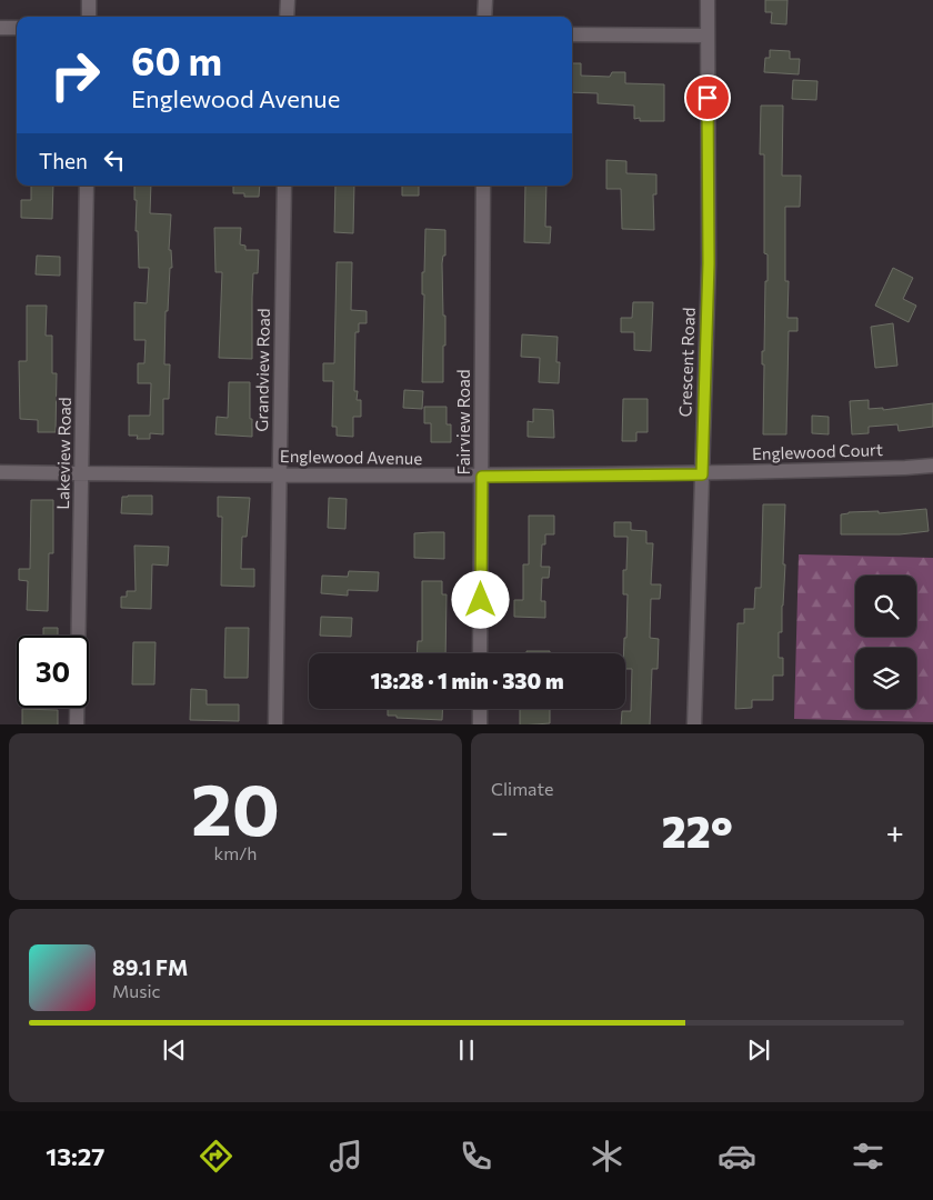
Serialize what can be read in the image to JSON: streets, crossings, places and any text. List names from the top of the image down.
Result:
{
  "streets": {
    "street": [
      "Crescent Road",
      "Grandview Road",
      "Fairview Road",
      "Englewood Court",
      "Lakeview Road",
      "Englewood Avenue"
    ]
  },
  "crossings": [
    ["Crescent Road", "Englewood Court"],
    ["Crescent Road", "Englewood Avenue"],
    ["Grandview Road", "Englewood Avenue"],
    ["Fairview Road", "Englewood Avenue"],
    ["Englewood Court", "Englewood Avenue"],
    ["Lakeview Road", "Englewood Avenue"]
  ],
  "page": {
    "turn": ["60 m", "Englewood Avenue"],
    "then": "Then",
    "limit": "30",
    "trip": "13:28 · 1 min · 330 m",
    "tile": [
      ["20", "km/h"],
      "Climate"
    ],
    "heat": ["−", "22°", "+"],
    "song": ["89.1 FM", "Music"],
    "tabs": "13:27"
  }
}
